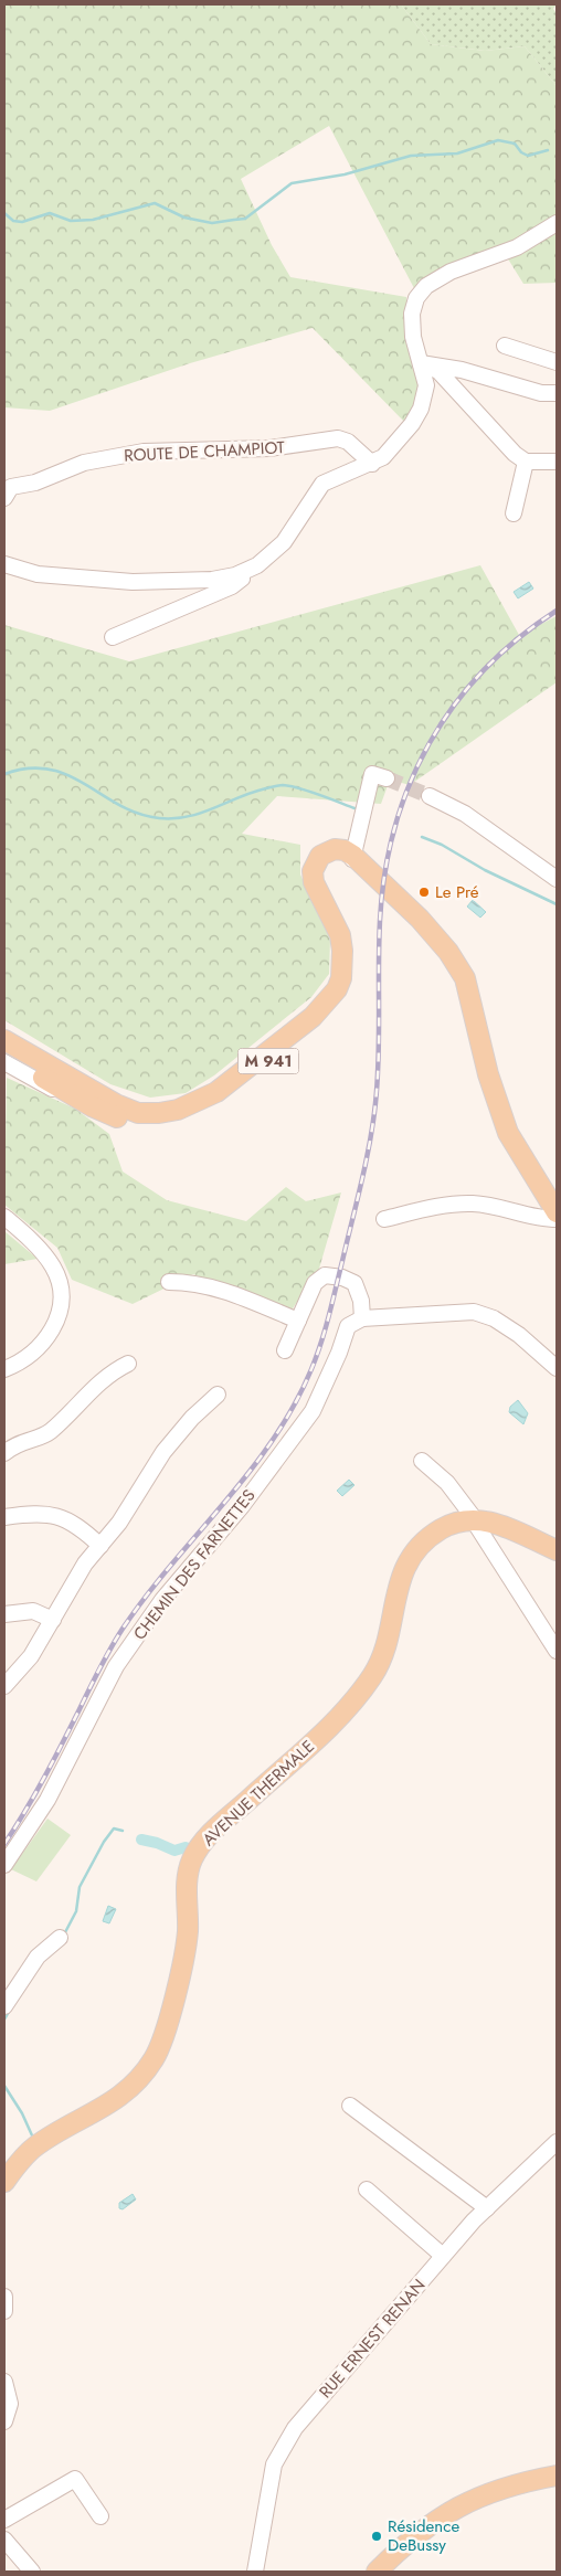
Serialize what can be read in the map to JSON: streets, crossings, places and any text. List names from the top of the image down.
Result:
{
  "streets": {
    "main road": ["M 941", "AVENUE THERMALE"],
    "street": ["ROUTE DE CHAMPIOT", "CHEMIN DES FARNETTES", "RUE ERNEST RENAN"]
  },
  "places": ["Le Pré", "Résidence DeBussy"]
}
